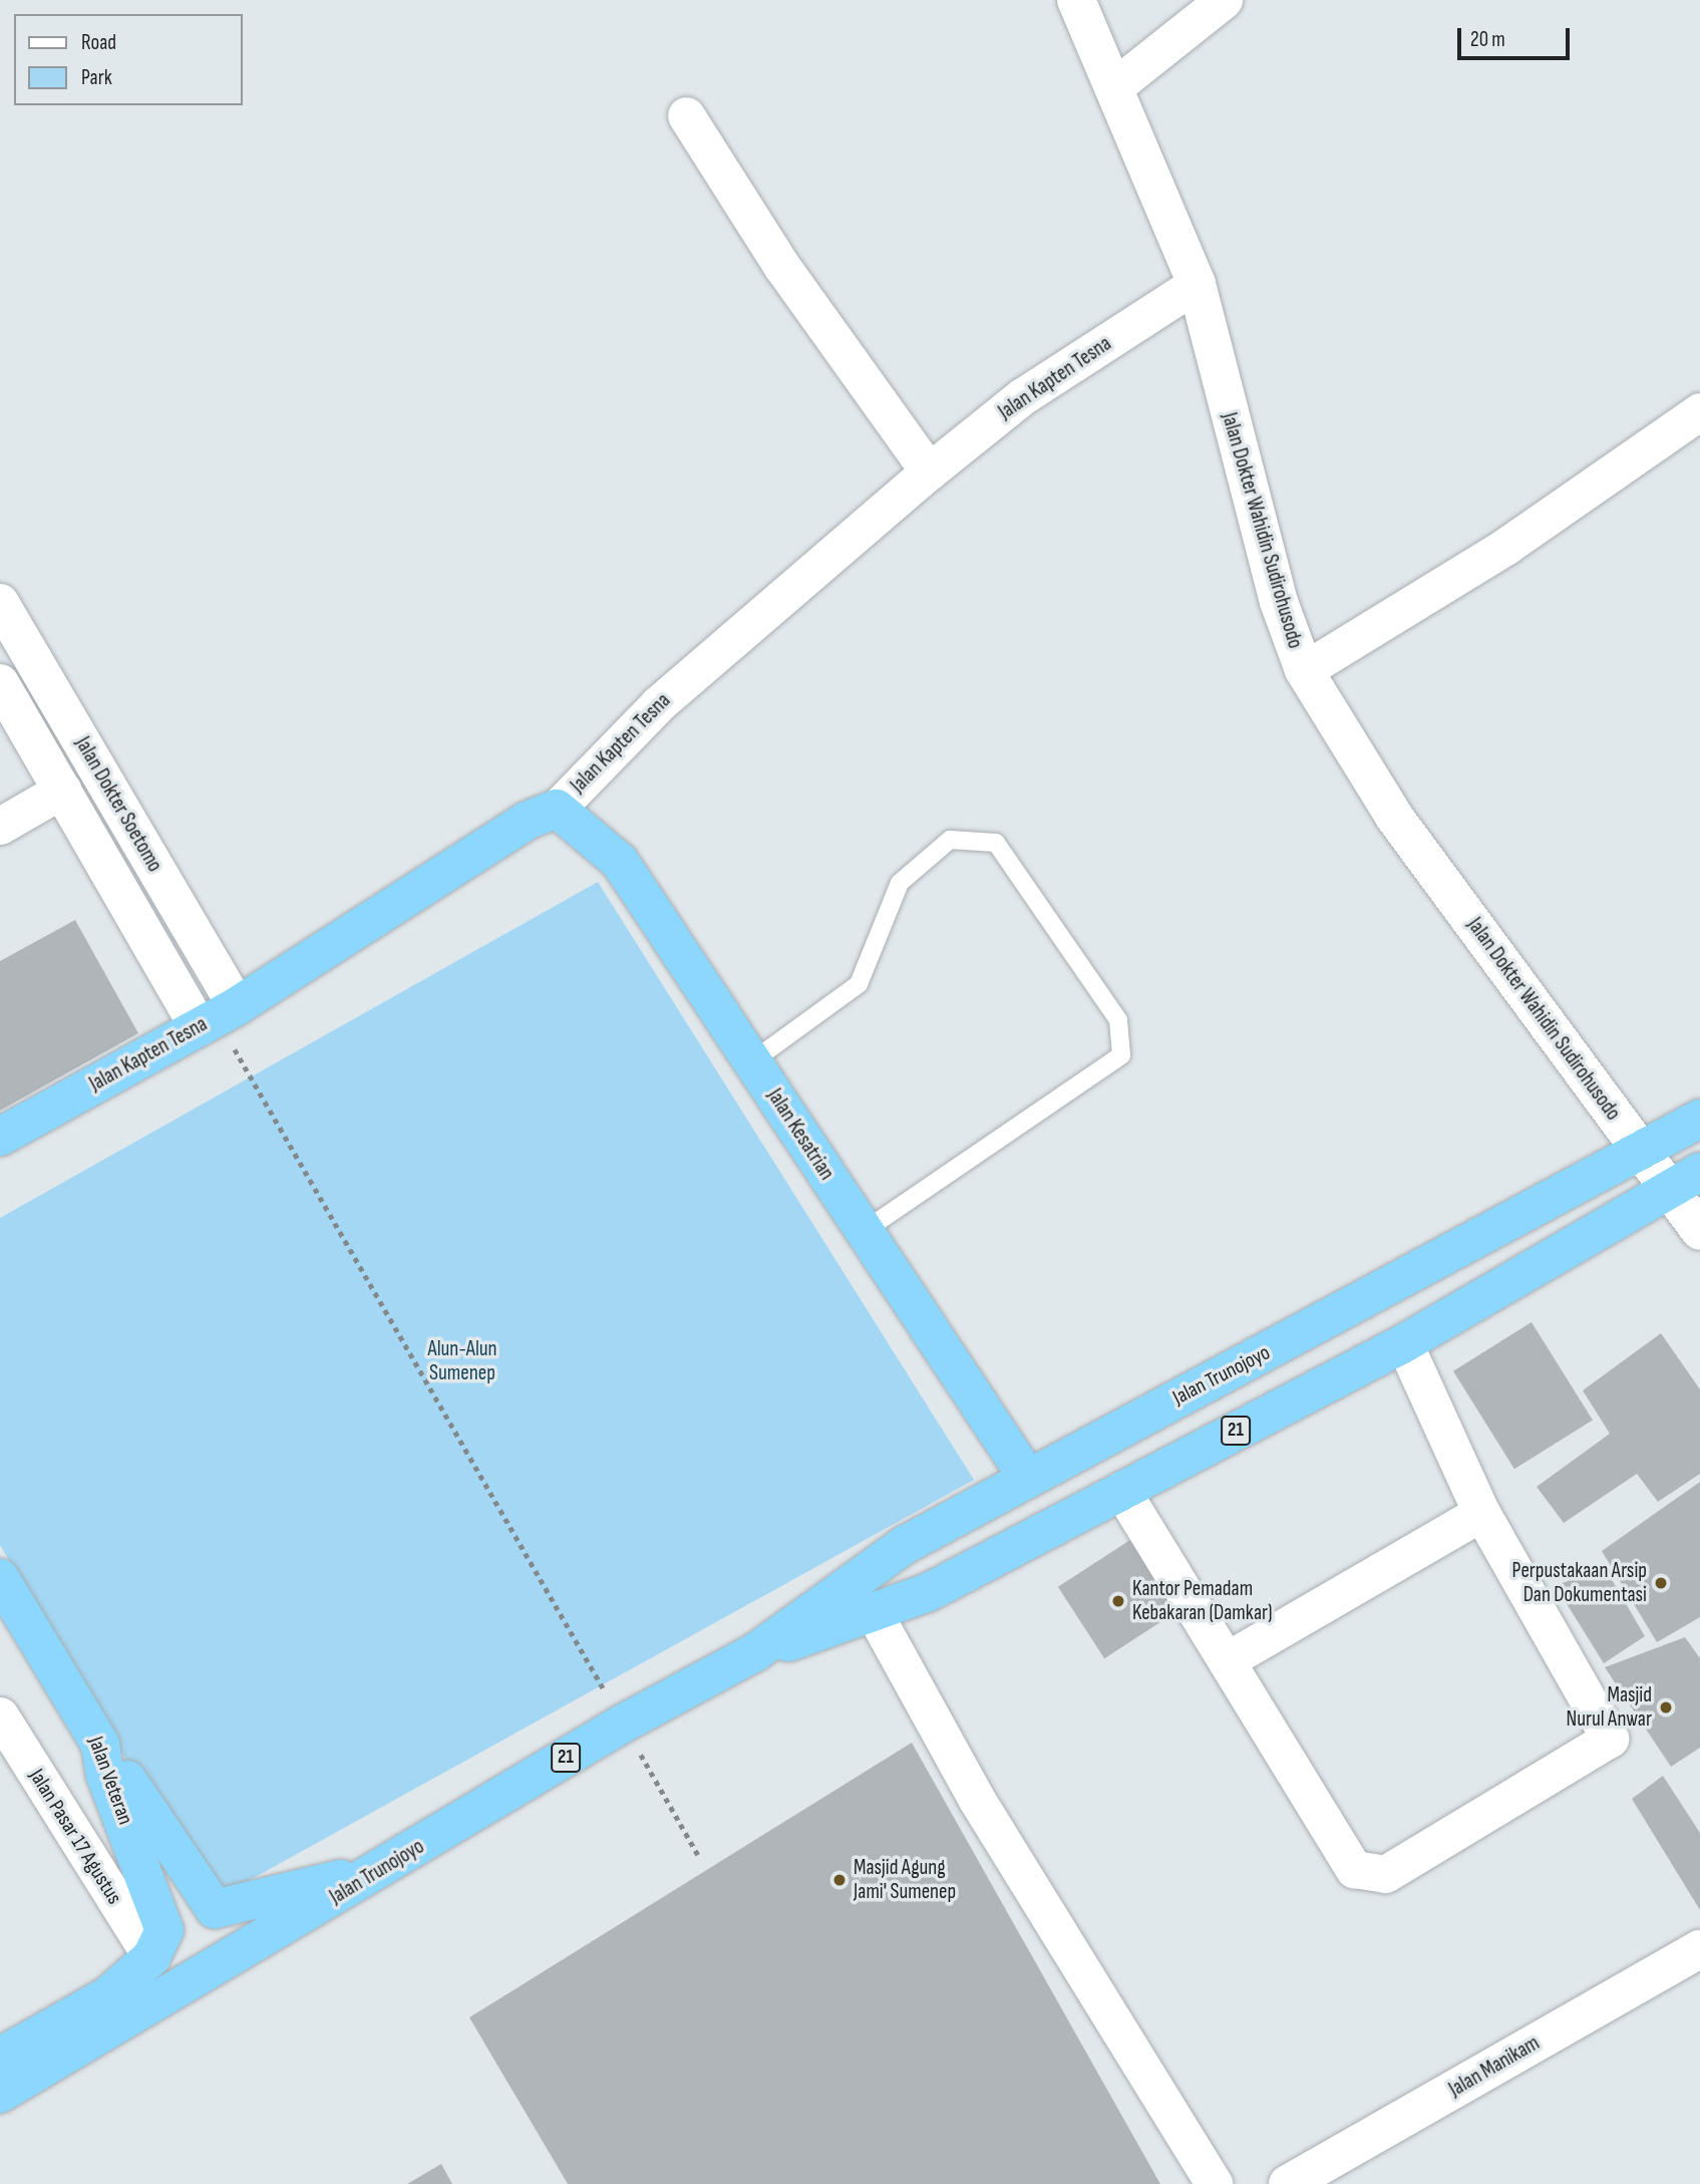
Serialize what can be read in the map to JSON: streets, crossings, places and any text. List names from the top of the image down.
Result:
{
  "streets": {
    "highway": [
      "Jalan Kapten Tesna",
      "Jalan Kesatrian",
      "Jalan Trunojoyo",
      "21",
      "Jalan Veteran"
    ],
    "street": [
      "Jalan Dokter Wahidin Sudirohusodo",
      "Jalan Dokter Soetomo",
      "Jalan Pasar 17 Agustus",
      "Jalan Manikam"
    ]
  },
  "crossings": [
    ["Jalan Kapten Tesna", "Jalan Dokter Wahidin Sudirohusodo"],
    ["Jalan Kapten Tesna", "Jalan Dokter Soetomo"],
    ["Jalan Kapten Tesna", "Jalan Kesatrian"],
    ["Jalan Dokter Wahidin Sudirohusodo", "Jalan Trunojoyo"],
    ["Jalan Kesatrian", "Jalan Trunojoyo"],
    ["Jalan Veteran", "Jalan Pasar 17 Agustus"]
  ],
  "parks": ["Alun-Alun Sumenep"],
  "places": [
    "Perpustakaan Arsip Dan Dokumentasi",
    "Kantor Pemadam Kebakaran (Damkar)",
    "Masjid Nurul Anwar",
    "Masjid Agung Jami' Sumenep"
  ],
  "legend": ["Road", "Park"],
  "scale_bar": "20 m"
}
